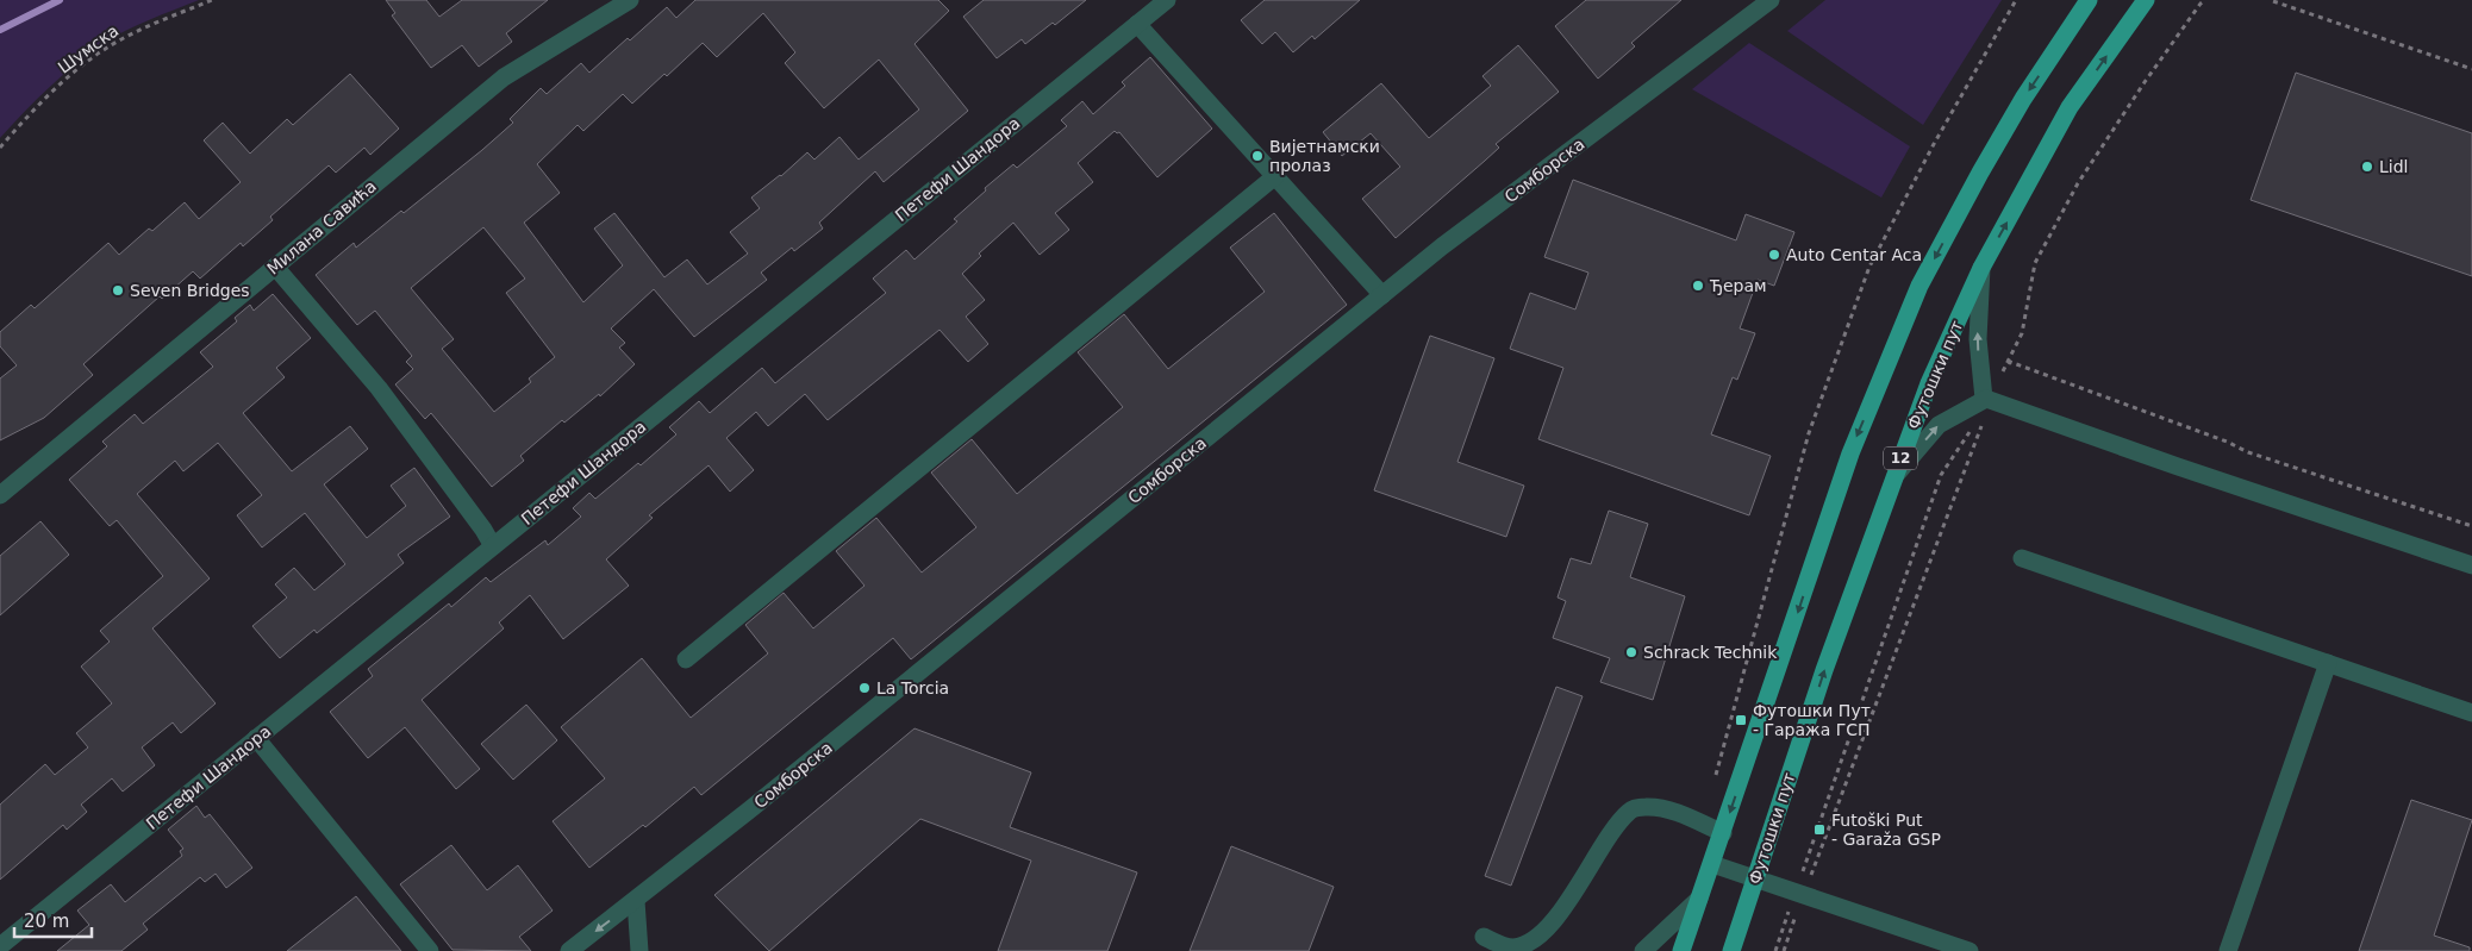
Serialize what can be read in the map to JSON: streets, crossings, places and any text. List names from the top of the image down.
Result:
{
  "streets": {
    "main road": ["Футошки пут", "12"],
    "street": ["Петефи Шандора", "Сомборска", "Милана Савића"],
    "path": ["Шумска"]
  },
  "places": {
    "other": [
      "Вијетнамски пролаз",
      "Lidl",
      "Auto Centar Aca",
      "Ђерам",
      "Seven Bridges",
      "Schrack Technik",
      "La Torcia"
    ],
    "transit": ["Футошки Пут - Гаража ГСП", "Futoški Put - Garaža GSP"]
  },
  "scale_bar": "20 m"
}
